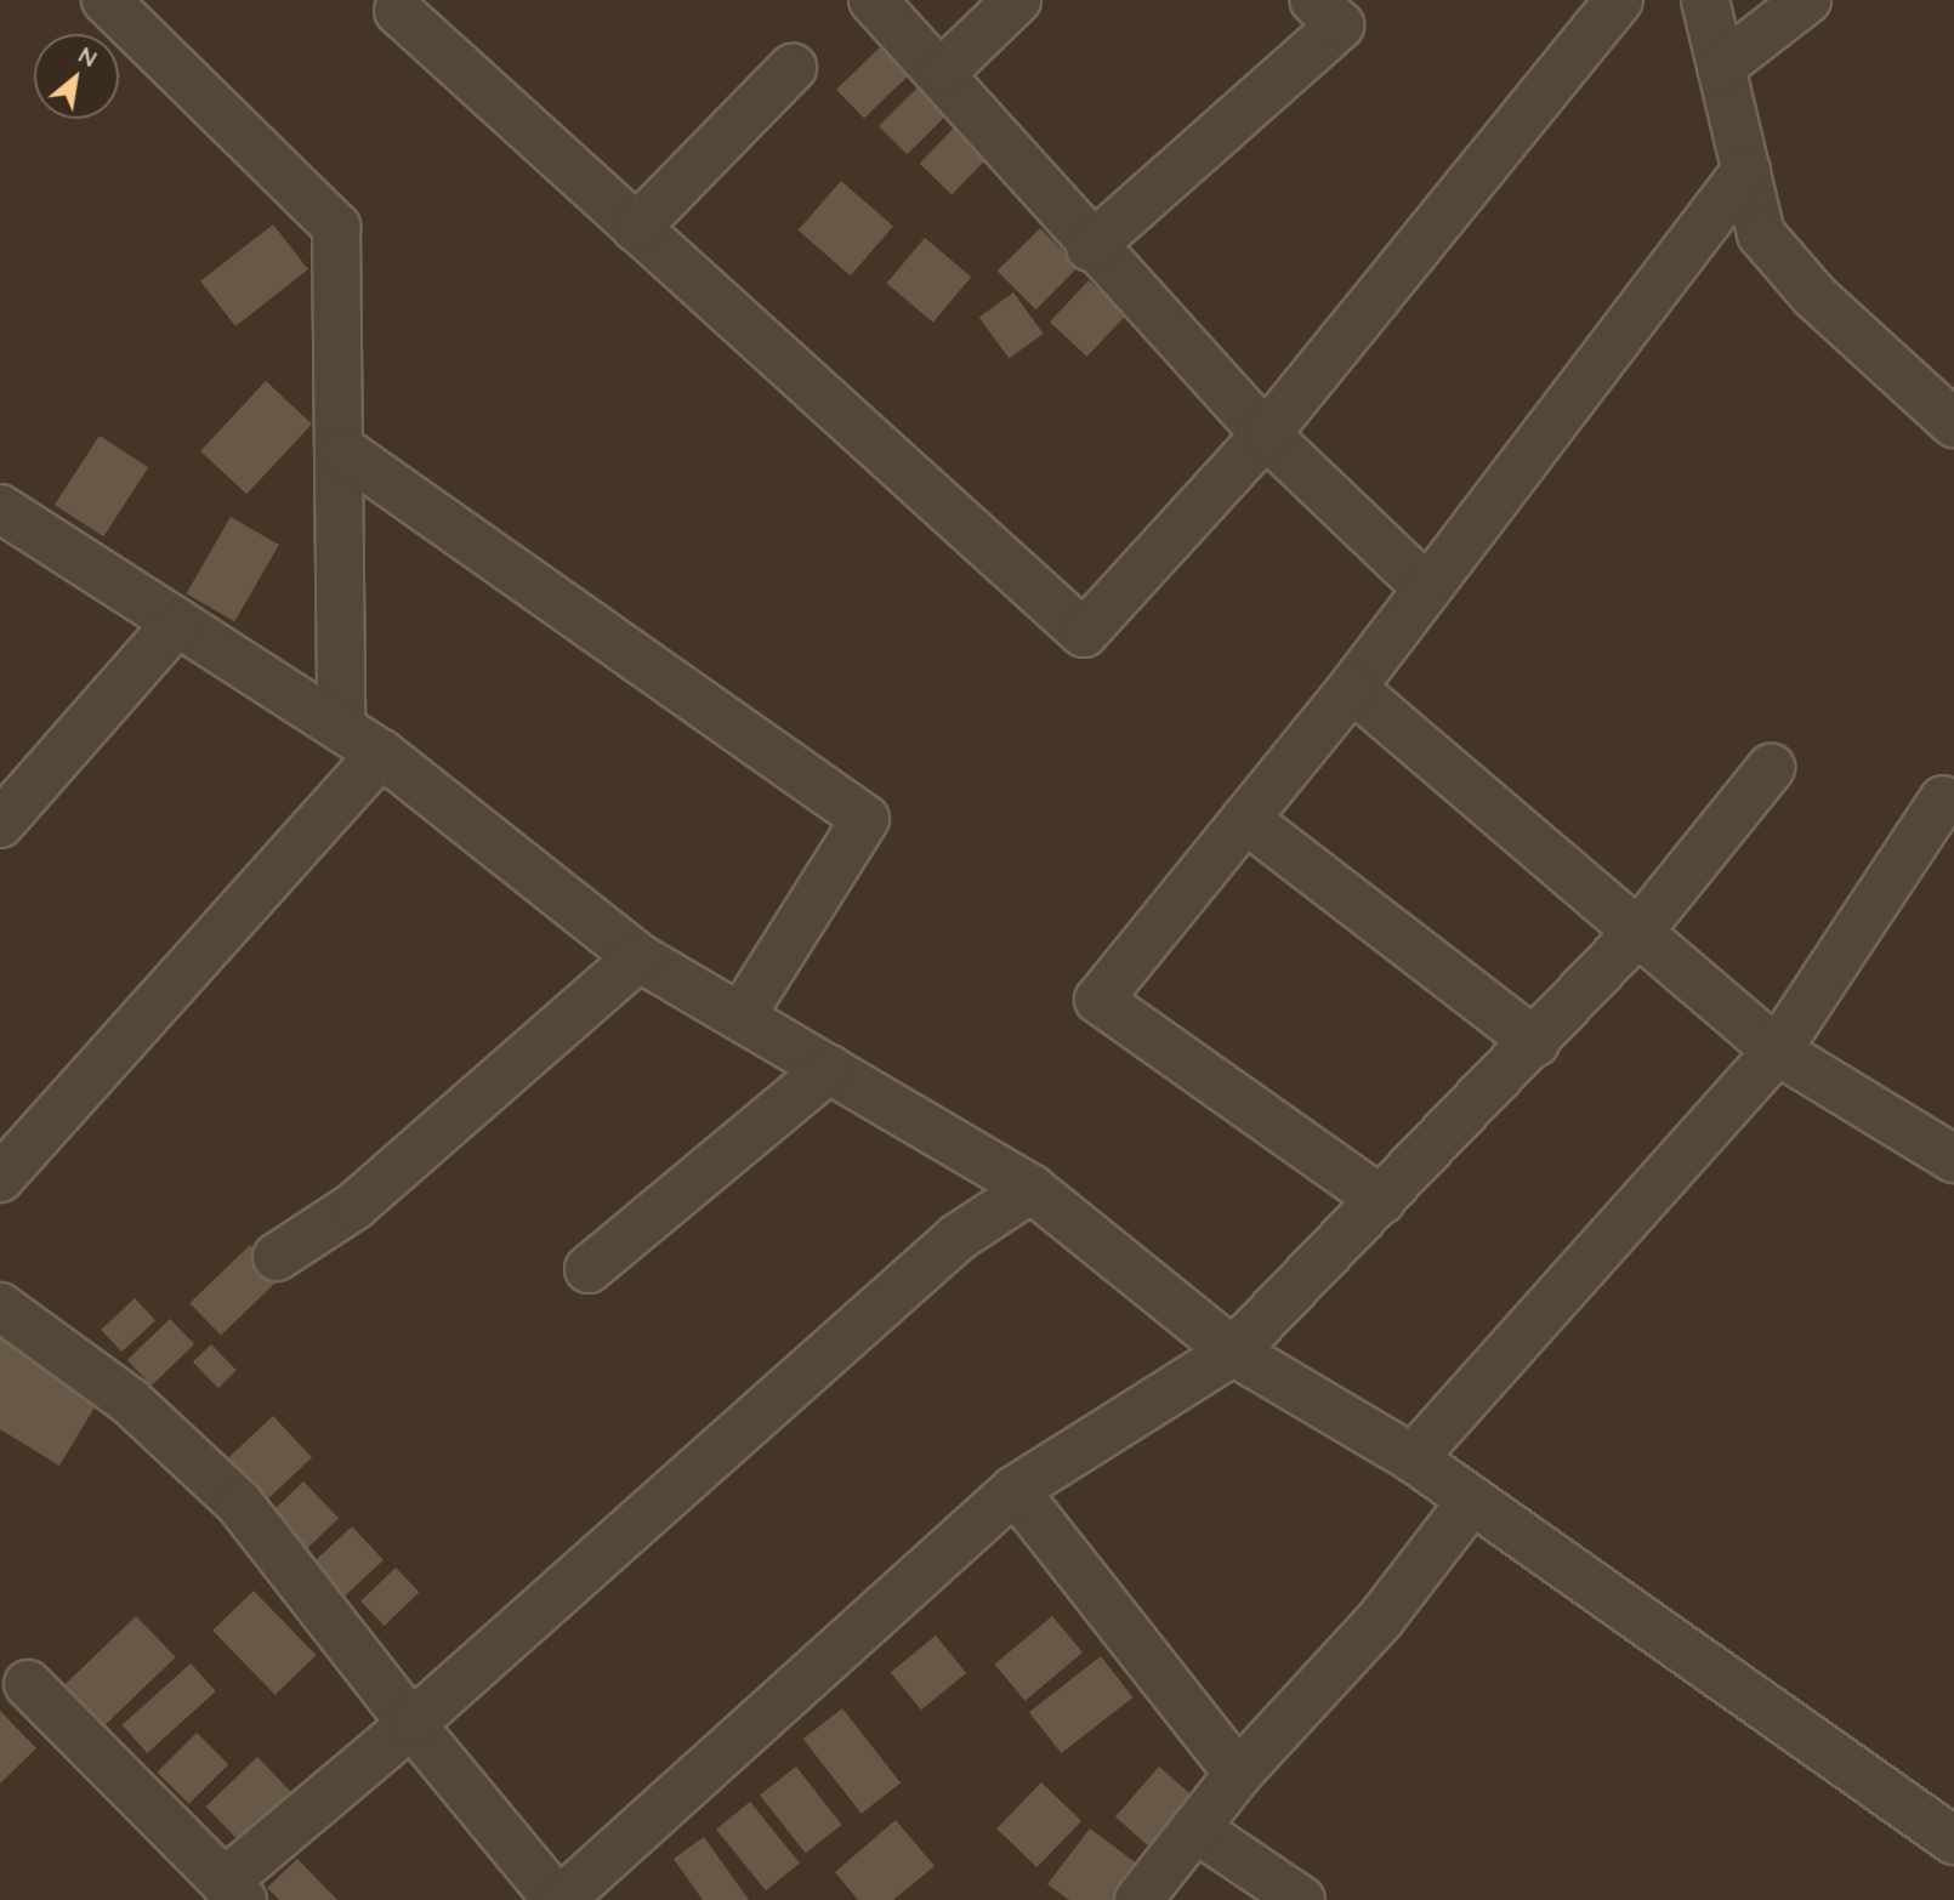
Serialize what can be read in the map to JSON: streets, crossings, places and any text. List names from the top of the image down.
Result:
{
  "north": "top right"
}
